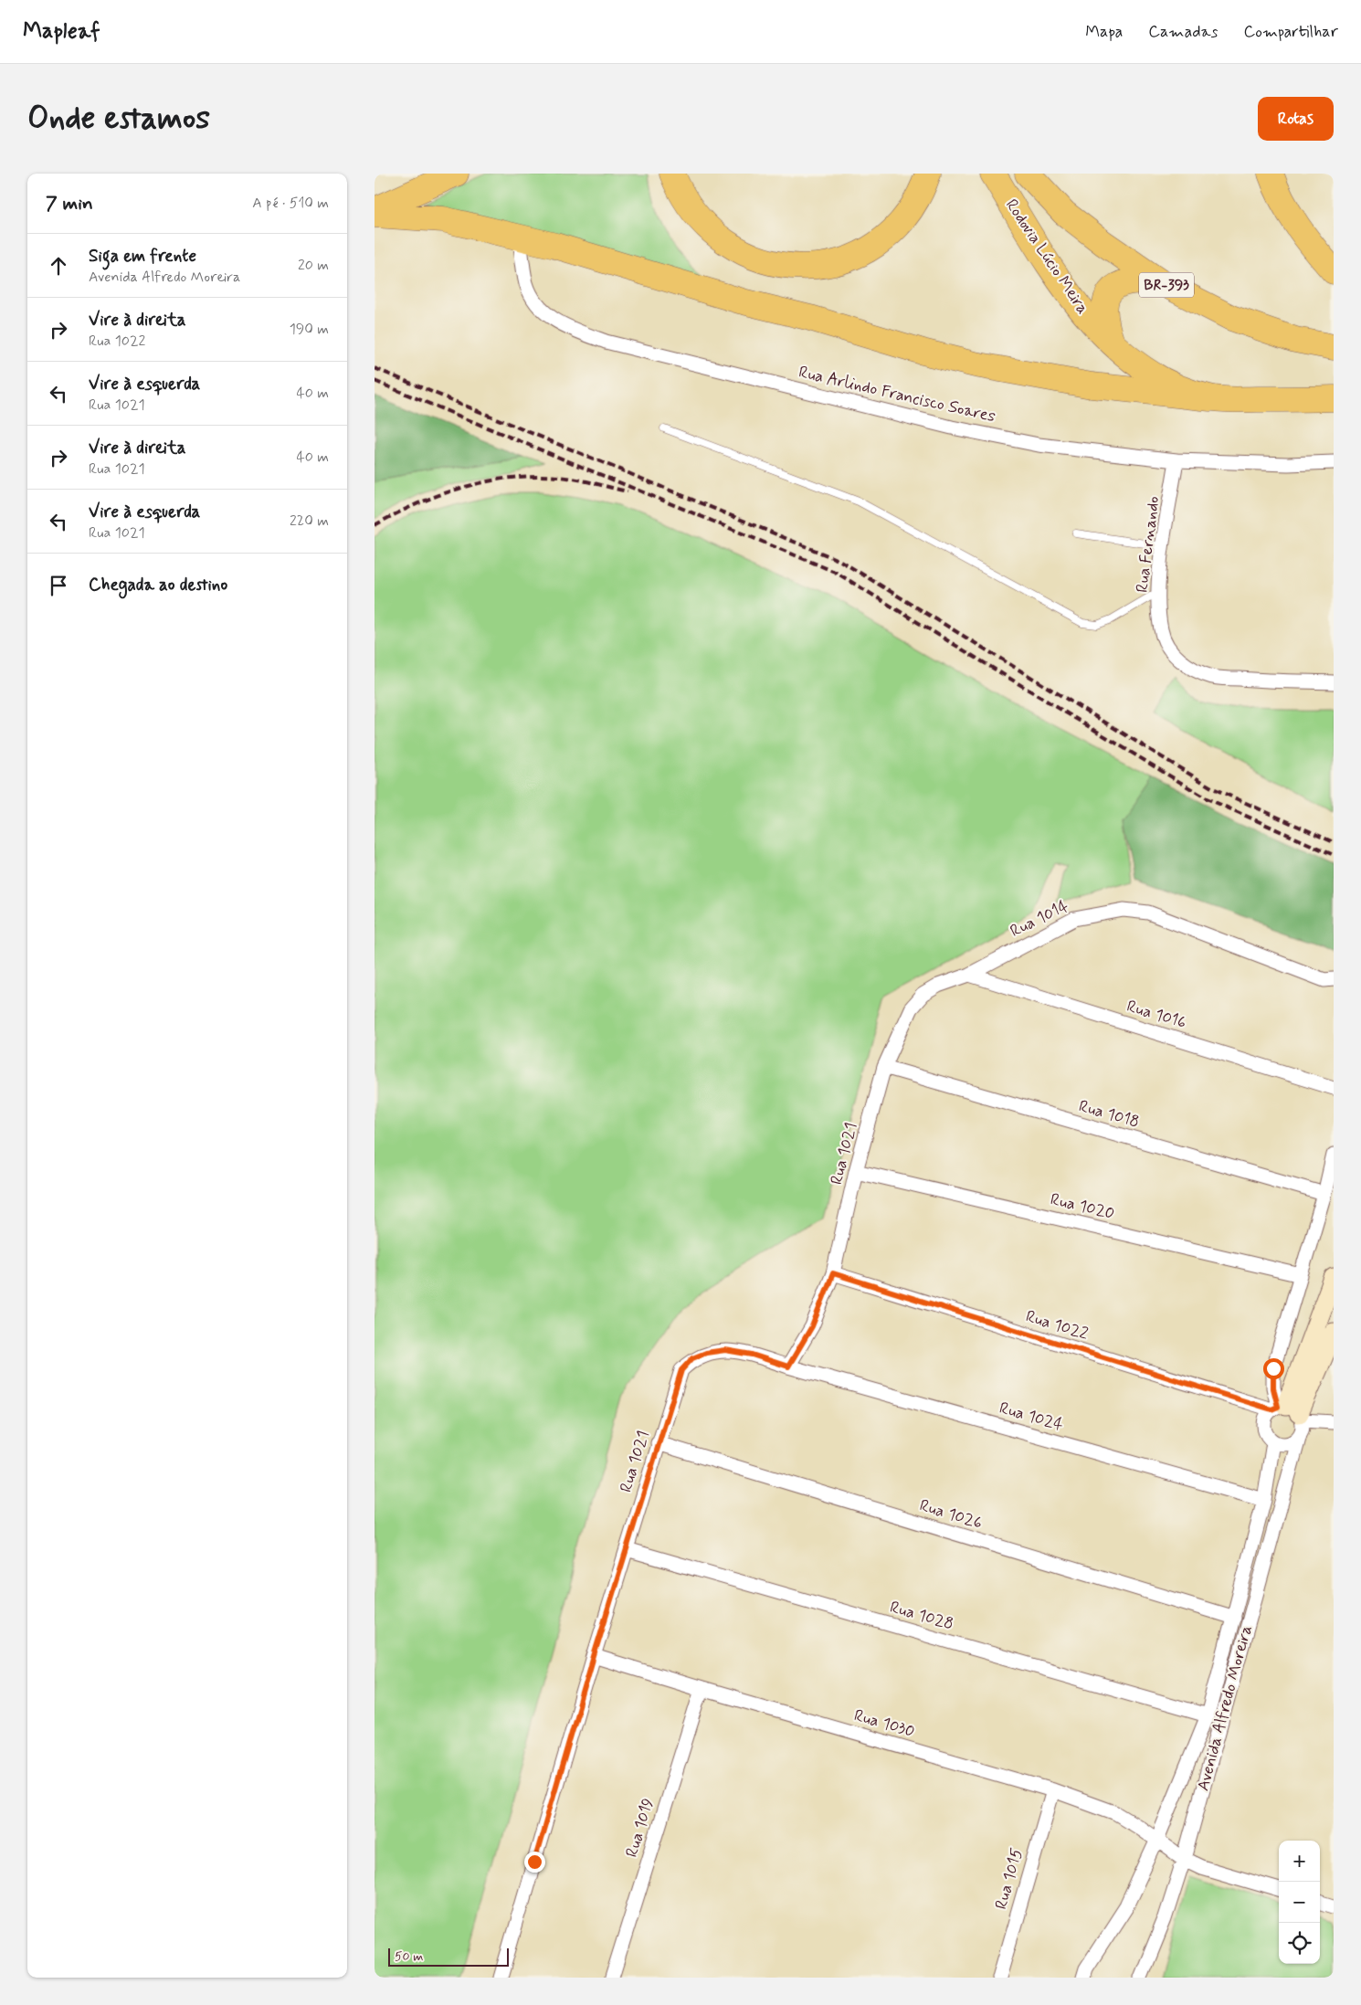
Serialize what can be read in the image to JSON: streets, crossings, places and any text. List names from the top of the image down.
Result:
{
  "streets": {
    "highway": ["Rodovia Lúcio Meira", "BR-393"],
    "street": [
      "Rua Arlindo Francisco Soares",
      "Rua Fernando",
      "Rua 1014",
      "Rua 1016",
      "Rua 1018",
      "Rua 1021",
      "Rua 1020",
      "Rua 1022",
      "Rua 1024",
      "Rua 1026",
      "Rua 1028",
      "Avenida Alfredo Moreira",
      "Rua 1030",
      "Rua 1019",
      "Rua 1015"
    ]
  },
  "crossings": [
    ["Rua Arlindo Francisco Soares", "Rua Fernando"],
    ["Rua 1014", "Rua 1016"],
    ["Rua 1014", "Rua 1018"],
    ["Rua 1014", "Rua 1021"],
    ["Rua 1018", "Rua 1021"],
    ["Rua 1021", "Rua 1020"],
    ["Rua 1021", "Rua 1022"],
    ["Rua 1021", "Rua 1024"],
    ["Rua 1021", "Rua 1026"],
    ["Rua 1021", "Rua 1028"],
    ["Rua 1021", "Rua 1030"],
    ["Rua 1022", "Avenida Alfredo Moreira"],
    ["Rua 1024", "Avenida Alfredo Moreira"],
    ["Rua 1026", "Avenida Alfredo Moreira"],
    ["Rua 1028", "Avenida Alfredo Moreira"],
    ["Avenida Alfredo Moreira", "Rua 1030"],
    ["Rua 1030", "Rua 1019"],
    ["Rua 1030", "Rua 1015"]
  ],
  "scale_bar": "50 m",
  "page": {
    "header": "Mapleaf",
    "nav": ["Mapa", "Camadas", "Compartilhar"],
    "buttons": "Rotas",
    "title": "Onde estamos",
    "heading": ["7 min", "A pé · 510 m"],
    "list": [
      ["Siga em frente", "Avenida Alfredo Moreira", "20 m"],
      ["Vire à direita", "Rua 1022", "190 m"],
      ["Vire à esquerda", "Rua 1021", "40 m"],
      ["Vire à direita", "Rua 1021", "40 m"],
      ["Vire à esquerda", "Rua 1021", "220 m"],
      "Chegada ao destino"
    ],
    "map_buttons": ["+", "−"],
    "scale": "50 m"
  }
}
